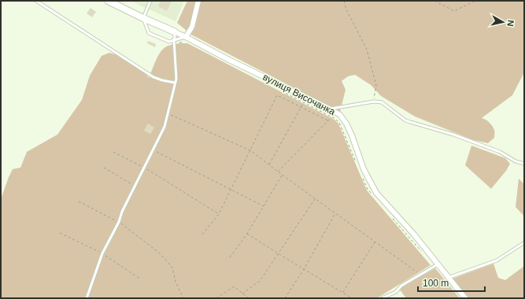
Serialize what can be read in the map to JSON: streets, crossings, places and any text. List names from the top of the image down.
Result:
{
  "streets": {
    "street": ["вулиця Височанка"]
  },
  "scale_bar": "100 m",
  "north": "right"
}
